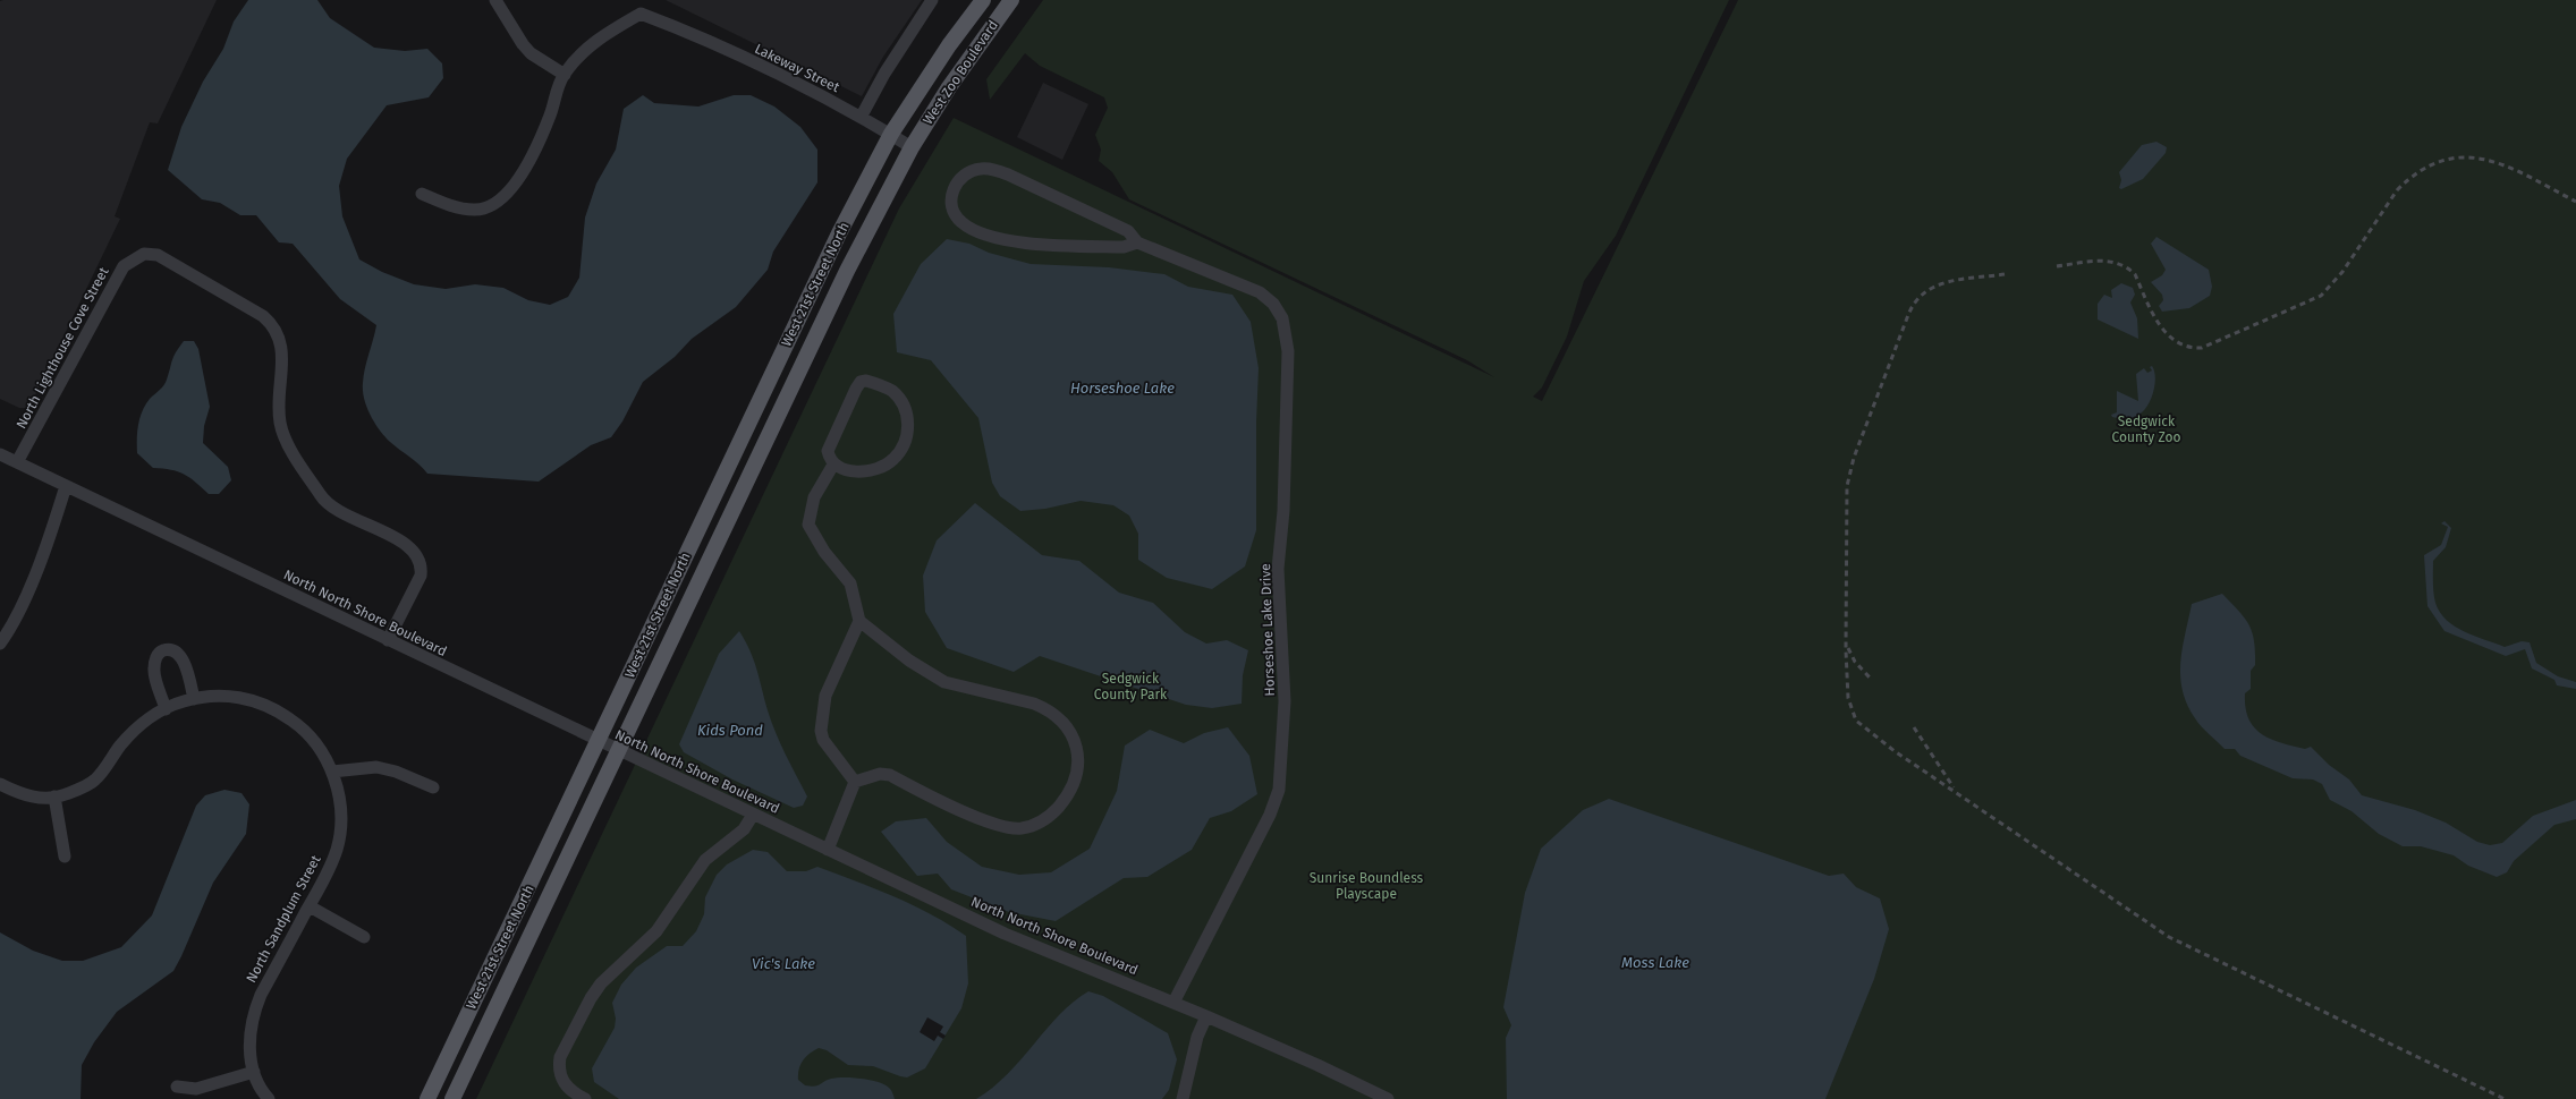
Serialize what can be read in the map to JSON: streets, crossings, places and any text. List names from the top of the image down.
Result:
{
  "streets": {
    "main road": ["West Zoo Boulevard", "West 21st Street North"],
    "street": [
      "Lakeway Street",
      "North Lighthouse Cove Street",
      "North North Shore Boulevard",
      "Horseshoe Lake Drive",
      "North Sandplum Street"
    ]
  },
  "crossings": [
    ["Lakeway Street", "West Zoo Boulevard"],
    ["Lakeway Street", "West 21st Street North"],
    ["West Zoo Boulevard", "West 21st Street North"],
    ["West 21st Street North", "North North Shore Boulevard"],
    ["North Lighthouse Cove Street", "North North Shore Boulevard"],
    ["North North Shore Boulevard", "Horseshoe Lake Drive"]
  ],
  "water": [
    "Horseshoe Lake",
    "Kids Pond",
    "Moss Lake",
    "Vic's Lake"
  ],
  "parks": ["Sedgwick County Zoo", "Sedgwick County Park", "Sunrise Boundless Playscape"]
}
